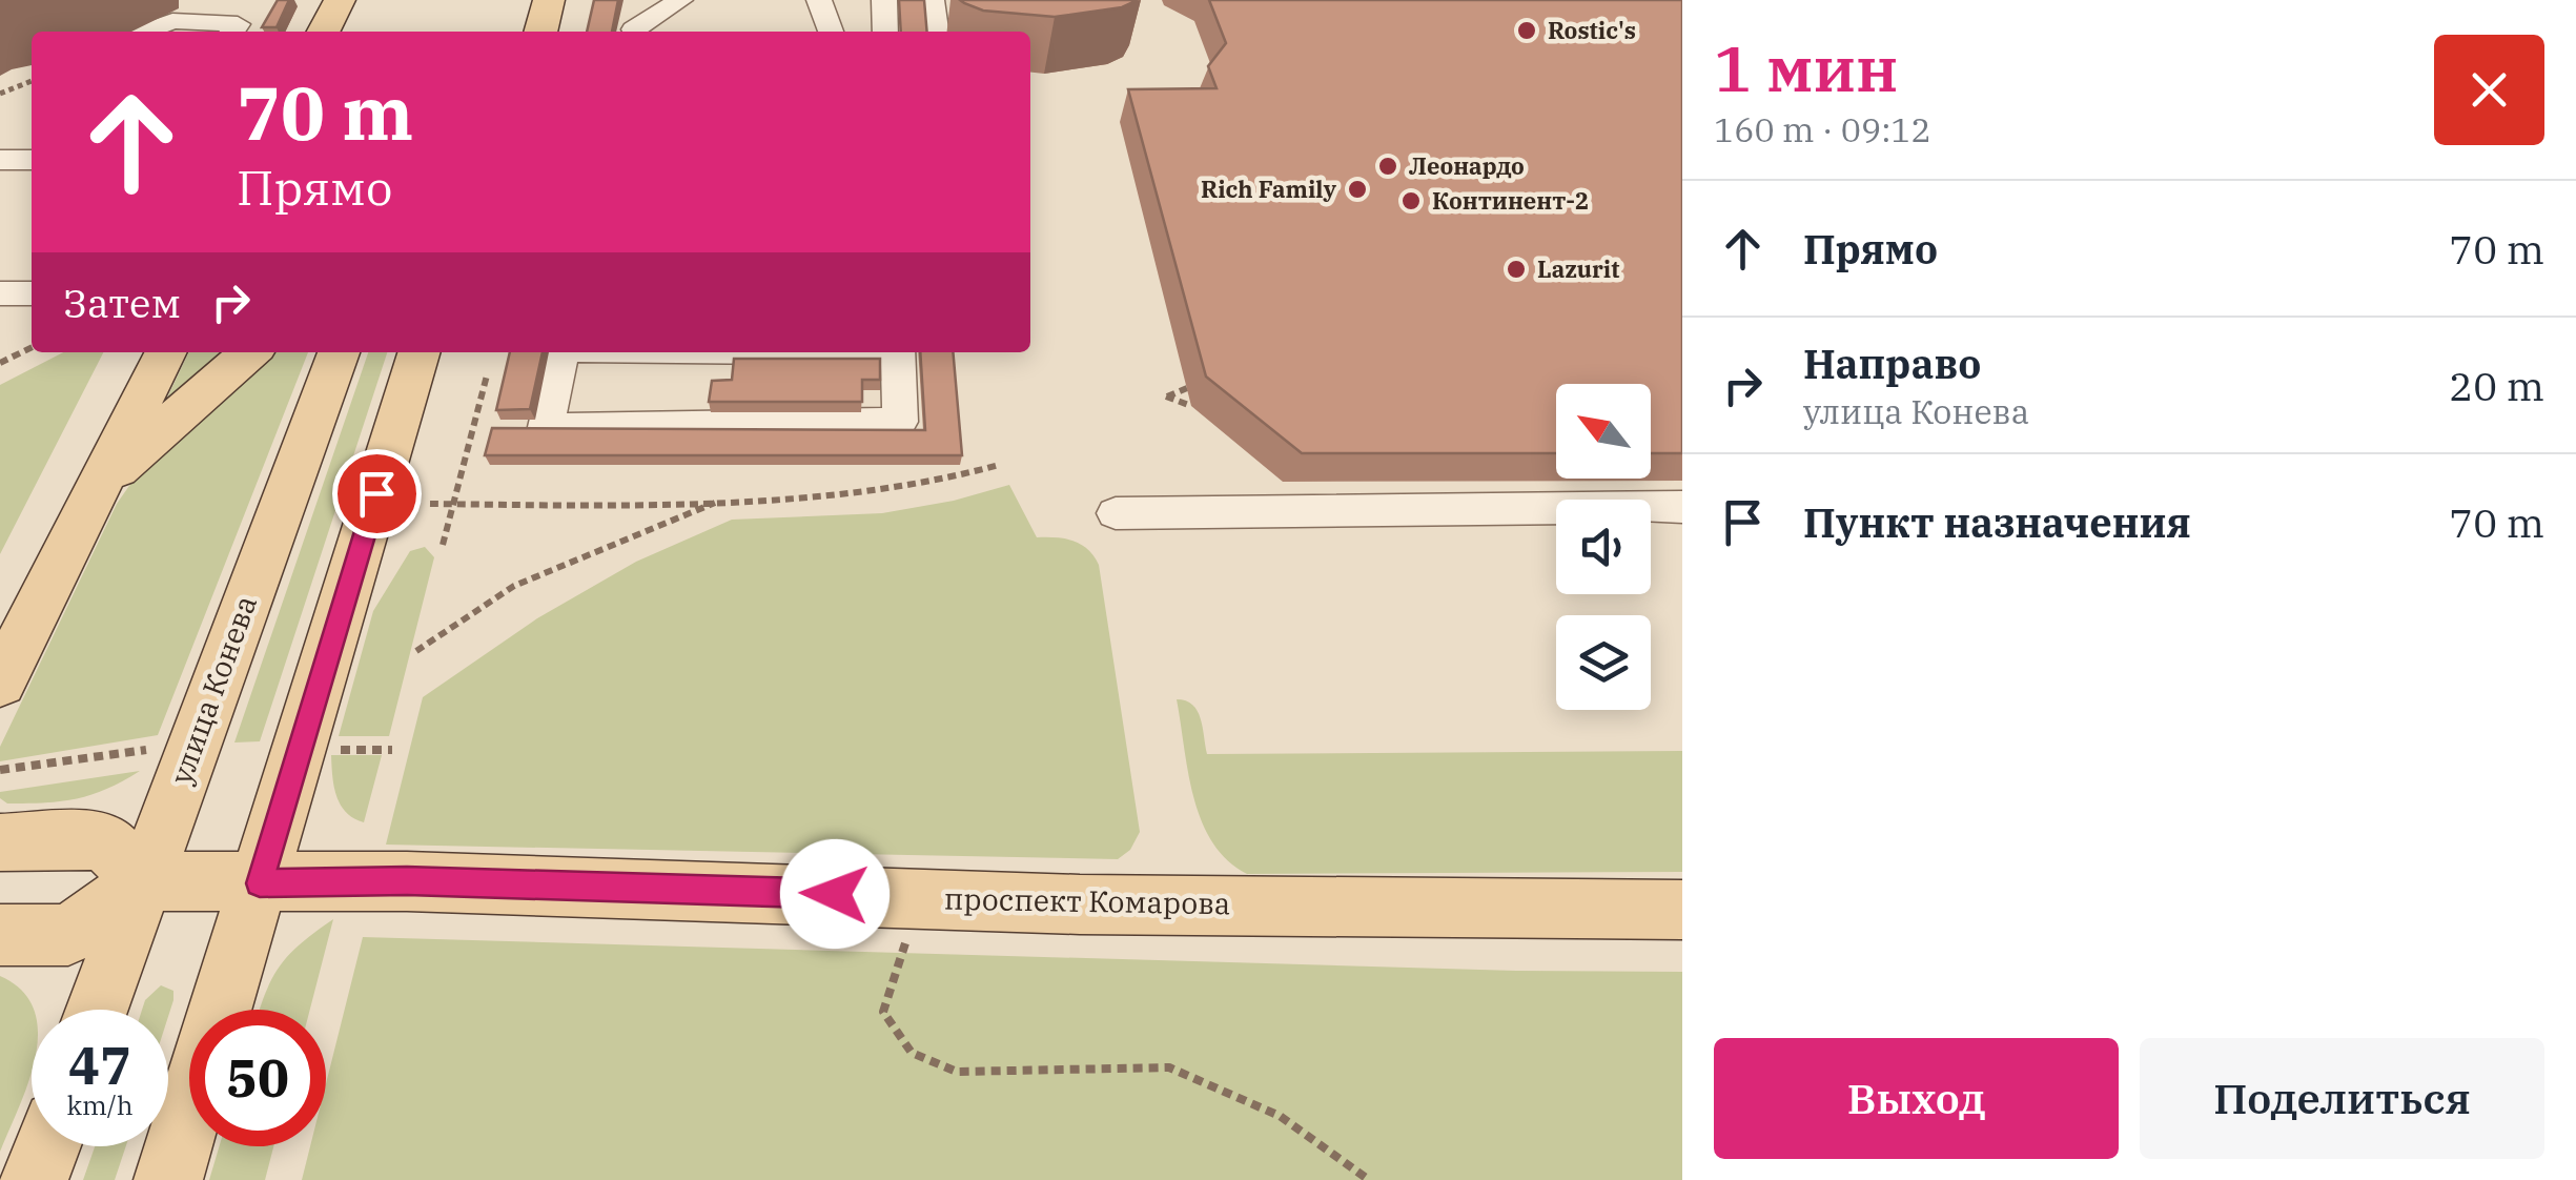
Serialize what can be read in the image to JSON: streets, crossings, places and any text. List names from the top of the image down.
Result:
{
  "streets": {
    "main road": ["улица Конева", "проспект Комарова"]
  },
  "crossings": [
    ["улица Конева", "проспект Комарова"]
  ],
  "places": [
    "Rostic's",
    "Леонардо",
    "Rich Family",
    "Континент-2",
    "Lazurit"
  ],
  "north": "top left",
  "page": {
    "heading": ["1 мин", "160 m · 09:12"],
    "turn": ["70 m", "Прямо"],
    "list": [
      {
        "name": "Прямо",
        "value": "70 m"
      },
      {
        "name": "Направо",
        "note": "улица Конева",
        "value": "20 m"
      },
      {
        "name": "Пункт назначения",
        "value": "70 m"
      }
    ],
    "then": "Затем",
    "speed": "47 km/h",
    "limit": "50",
    "buttons": ["Выход", "Поделиться"]
  }
}
